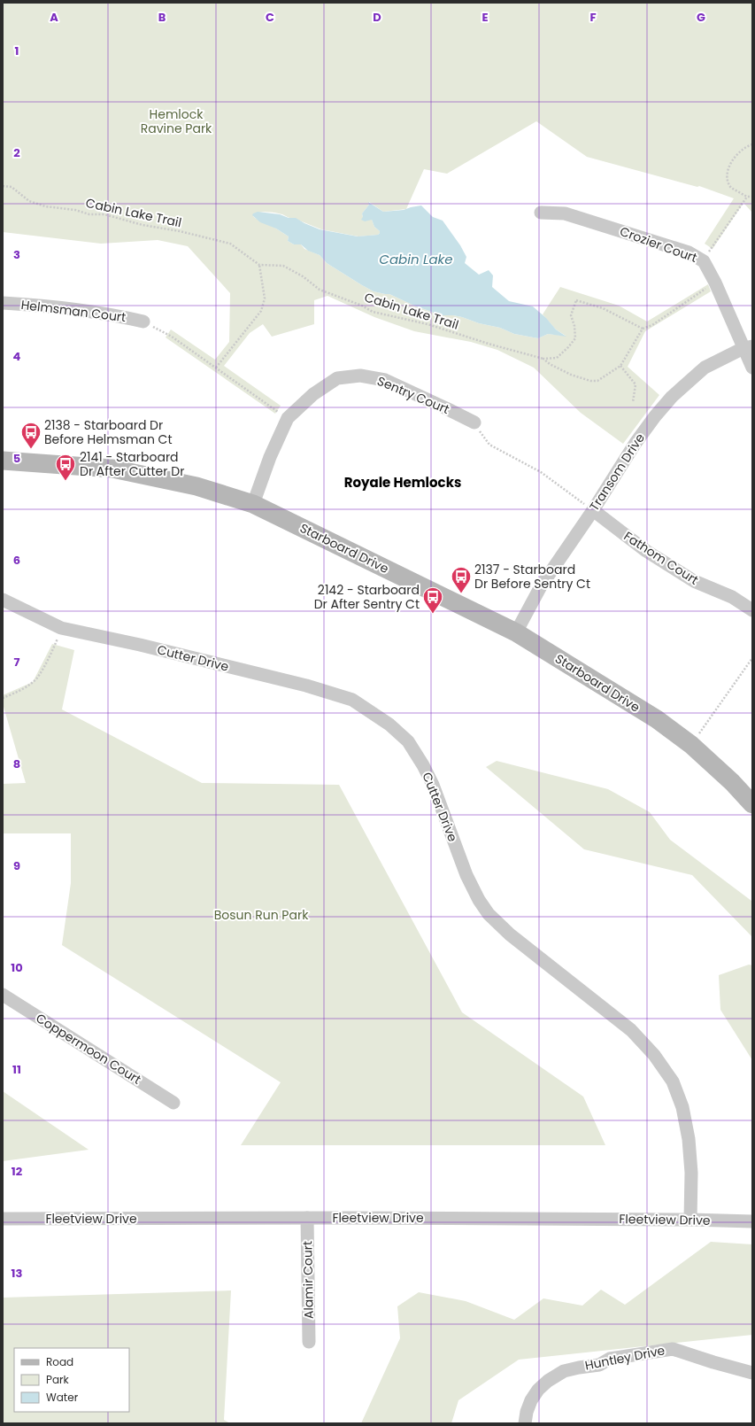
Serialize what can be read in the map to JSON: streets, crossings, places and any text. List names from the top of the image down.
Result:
{
  "streets": {
    "street": [
      "Crozier Court",
      "Helmsman Court",
      "Sentry Court",
      "Transom Drive",
      "Starboard Drive",
      "Fathom Court",
      "Cutter Drive",
      "Coppermoon Court",
      "Fleetview Drive",
      "Alamir Court",
      "Huntley Drive"
    ],
    "path": ["Cabin Lake Trail"]
  },
  "crossings": [
    ["Crozier Court", "Transom Drive"],
    ["Sentry Court", "Starboard Drive"],
    ["Transom Drive", "Starboard Drive"],
    ["Transom Drive", "Fathom Court"],
    ["Cutter Drive", "Fleetview Drive"],
    ["Fleetview Drive", "Alamir Court"]
  ],
  "districts": ["Royale Hemlocks"],
  "water": ["Cabin Lake"],
  "parks": ["Hemlock Ravine Park", "Bosun Run Park"],
  "places": {
    "bus stop": [
      "2138 - Starboard Dr Before Helmsman Ct",
      "2141 - Starboard Dr After Cutter Dr",
      "2137 - Starboard Dr Before Sentry Ct",
      "2142 - Starboard Dr After Sentry Ct"
    ]
  },
  "legend": ["Road", "Park", "Water"],
  "grid": {
    "columns": [
      "A",
      "B",
      "C",
      "D",
      "E",
      "F",
      "G"
    ],
    "rows": [
      "1",
      "2",
      "3",
      "4",
      "5",
      "6",
      "7",
      "8",
      "9",
      "10",
      "11",
      "12",
      "13"
    ]
  }
}
